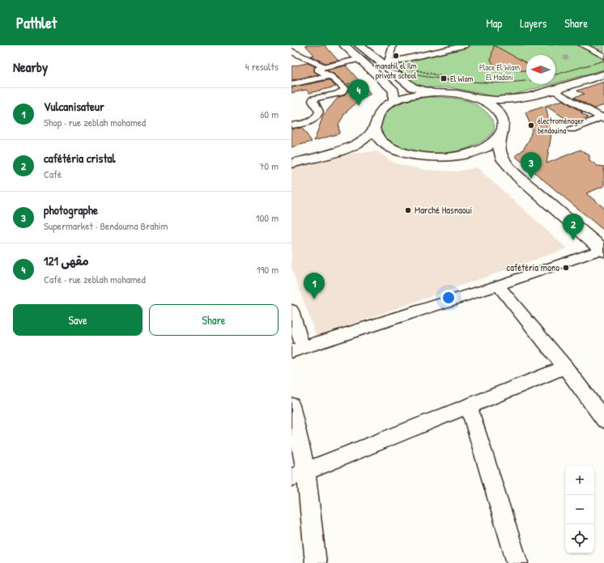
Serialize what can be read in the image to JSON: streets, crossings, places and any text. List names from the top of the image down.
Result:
{
  "parks": ["Place El Wiam El Madani"],
  "places": {
    "other": [
      "manahil el Ilm private school",
      "électroménager bendouina",
      "Marché Hasnaoui",
      "cafétéria mono"
    ],
    "transit": ["El Wiam"]
  },
  "north": "left",
  "page": {
    "header": "Pathlet",
    "nav": ["Map", "Layers", "Share"],
    "heading": ["Nearby", "4 results"],
    "pins": [
      "4",
      "3",
      "2",
      "1"
    ],
    "list": [
      {
        "mark": "1",
        "name": "Vulcanisateur",
        "note": "Shop · rue zeblah mohamed",
        "value": "60 m"
      },
      {
        "mark": "2",
        "name": "cafétéria cristal",
        "note": "Café",
        "value": "70 m"
      },
      {
        "mark": "3",
        "name": "photographe",
        "note": "Supermarket · Bendouma Brahim",
        "value": "100 m"
      },
      {
        "mark": "4",
        "name": "مقهى 121",
        "note": "Café · rue zeblah mohamed",
        "value": "190 m"
      }
    ],
    "buttons": ["Save", "Share"],
    "map_buttons": ["+", "−"]
  }
}
